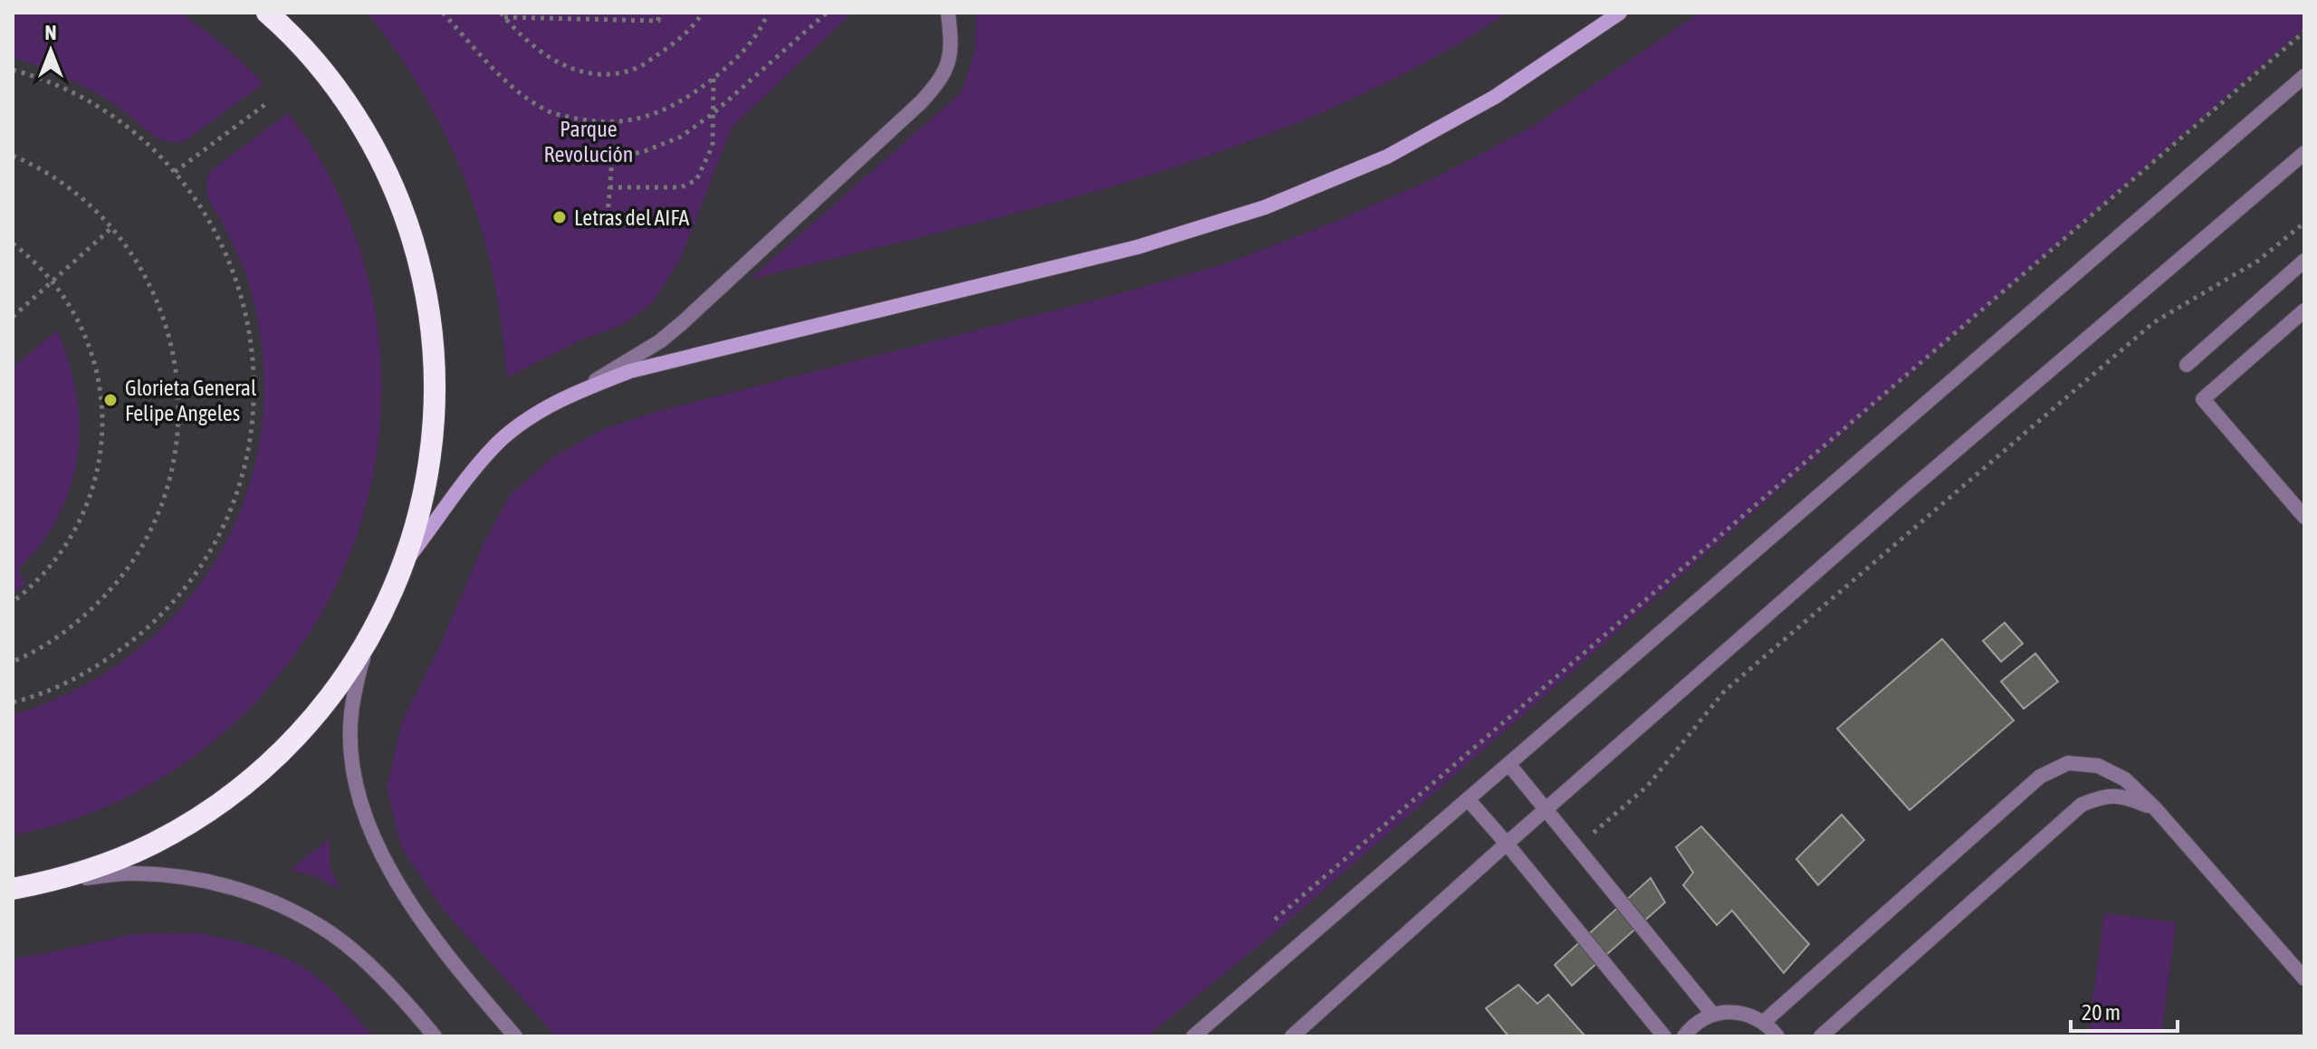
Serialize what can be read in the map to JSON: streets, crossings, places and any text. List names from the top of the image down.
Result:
{
  "parks": ["Parque Revolución"],
  "places": ["Letras del AIFA", "Glorieta General Felipe Angeles"],
  "scale_bar": "20 m",
  "north": "top"
}
